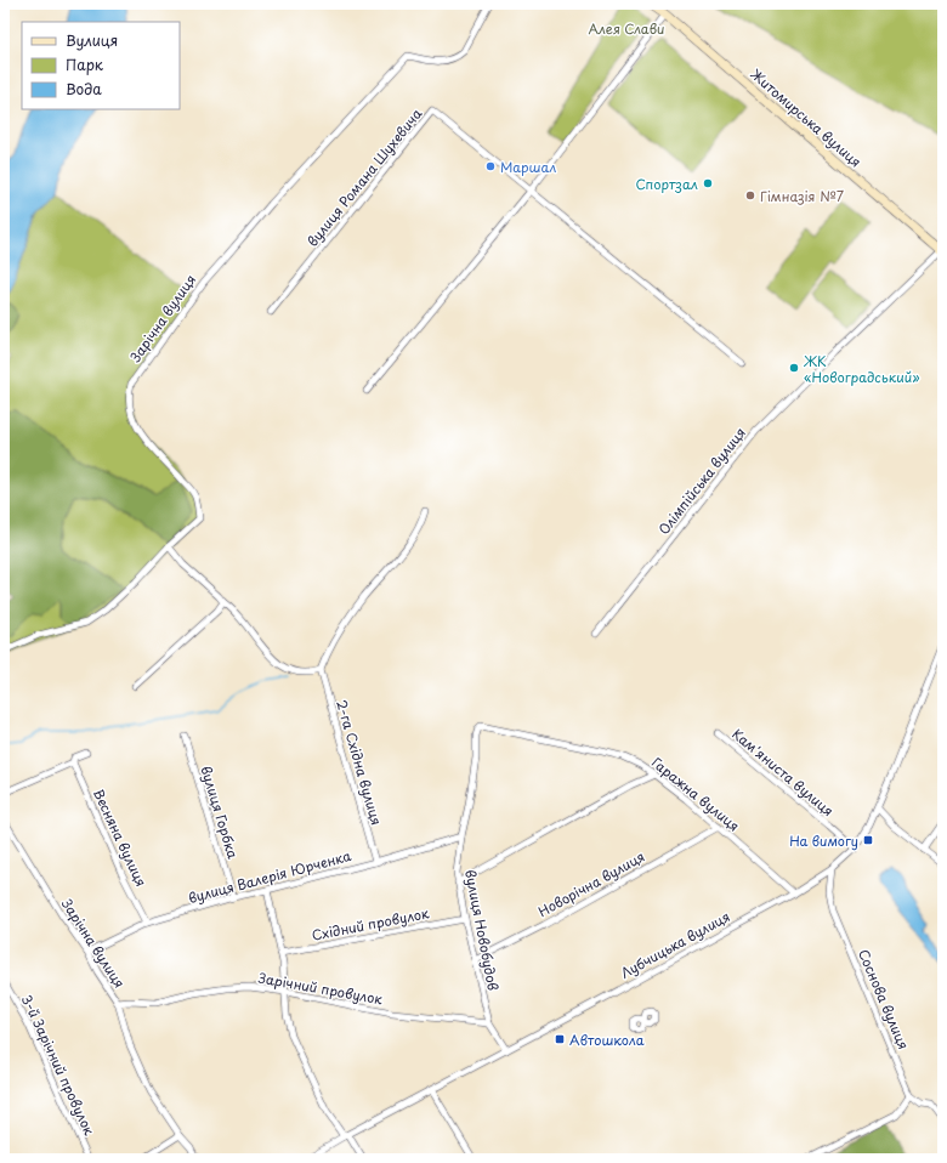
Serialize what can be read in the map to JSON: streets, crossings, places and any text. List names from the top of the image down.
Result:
{
  "streets": {
    "main road": ["Житомирська вулиця"],
    "street": [
      "вулиця Романа Шухевича",
      "Зарічна вулиця",
      "Олімпійська вулиця",
      "2-га Східна вулиця",
      "Кам'яниста вулиця",
      "Гаражна вулиця",
      "вулиця Горбка",
      "Весняна вулиця",
      "вулиця Валерія Юрченка",
      "Новорічна вулиця",
      "Східний провулок",
      "вулиця Новобудов",
      "Лубчицька вулиця",
      "Зарічний провулок",
      "Соснова вулиця",
      "3-й Зарічний провулок"
    ]
  },
  "crossings": [
    ["Житомирська вулиця", "Олімпійська вулиця"],
    ["Зарічна вулиця", "вулиця Валерія Юрченка"],
    ["Зарічна вулиця", "Зарічний провулок"],
    ["2-га Східна вулиця", "вулиця Валерія Юрченка"],
    ["Кам'яниста вулиця", "Лубчицька вулиця"],
    ["Гаражна вулиця", "Новорічна вулиця"],
    ["Гаражна вулиця", "вулиця Новобудов"],
    ["Гаражна вулиця", "Лубчицька вулиця"],
    ["вулиця Горбка", "вулиця Валерія Юрченка"],
    ["Весняна вулиця", "вулиця Валерія Юрченка"],
    ["вулиця Валерія Юрченка", "вулиця Новобудов"],
    ["Новорічна вулиця", "вулиця Новобудов"],
    ["Східний провулок", "вулиця Новобудов"],
    ["вулиця Новобудов", "Лубчицька вулиця"],
    ["вулиця Новобудов", "Зарічний провулок"],
    ["Лубчицька вулиця", "Соснова вулиця"]
  ],
  "parks": ["Алея Слави"],
  "places": {
    "other": [
      "Маршал",
      "Спортзал",
      "Гімназія №7",
      "ЖК «Новоградський»"
    ],
    "transit": ["На вимогу", "Автошкола"]
  },
  "legend": ["Вулиця", "Парк", "Вода"]
}
